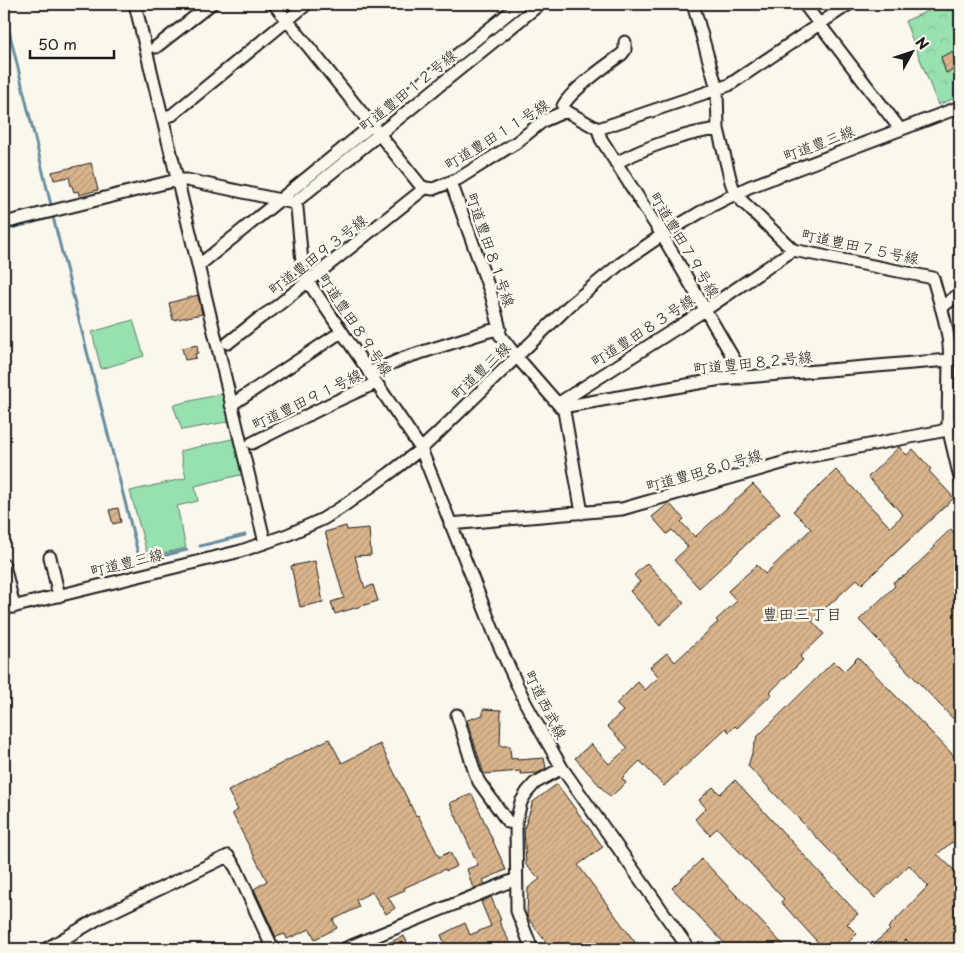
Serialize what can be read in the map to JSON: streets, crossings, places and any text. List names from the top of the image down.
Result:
{
  "streets": {
    "street": [
      "町道豊田１２号線",
      "町道豊田１１号線",
      "町道豊三線",
      "町道豊田７９号線",
      "町道豊田７５号線",
      "町道豊田８１号線",
      "町道豊田９３号線",
      "町道豊田８９号線",
      "町道豊田８３号線",
      "町道豊田８２号線",
      "町道豊田９１号線",
      "町道豊田８０号線",
      "町道西武線"
    ]
  },
  "crossings": [
    ["町道豊田１２号線", "町道豊田８９号線"],
    ["町道豊田１１号線", "町道豊田７９号線"],
    ["町道豊田１１号線", "町道豊田８１号線"],
    ["町道豊田１１号線", "町道豊田９３号線"],
    ["町道豊三線", "町道豊田７９号線"],
    ["町道豊三線", "町道豊田７５号線"],
    ["町道豊三線", "町道豊田８１号線"],
    ["町道豊三線", "町道豊田８９号線"],
    ["町道豊三線", "町道西武線"],
    ["町道豊田７９号線", "町道豊田８３号線"],
    ["町道豊田７９号線", "町道豊田８２号線"],
    ["町道豊田７５号線", "町道豊田８３号線"],
    ["町道豊田７５号線", "町道豊田８２号線"],
    ["町道豊田７５号線", "町道豊田８０号線"],
    ["町道豊田８１号線", "町道豊田８３号線"],
    ["町道豊田８１号線", "町道豊田８２号線"],
    ["町道豊田８１号線", "町道豊田９１号線"],
    ["町道豊田８１号線", "町道豊田８０号線"],
    ["町道豊田９３号線", "町道豊田８９号線"],
    ["町道豊田８９号線", "町道豊田９１号線"],
    ["町道豊田８９号線", "町道西武線"],
    ["町道豊田８３号線", "町道豊田８２号線"],
    ["町道豊田８０号線", "町道西武線"]
  ],
  "districts": ["豊田三丁目"],
  "scale_bar": "50 m",
  "north": "top right"
}
